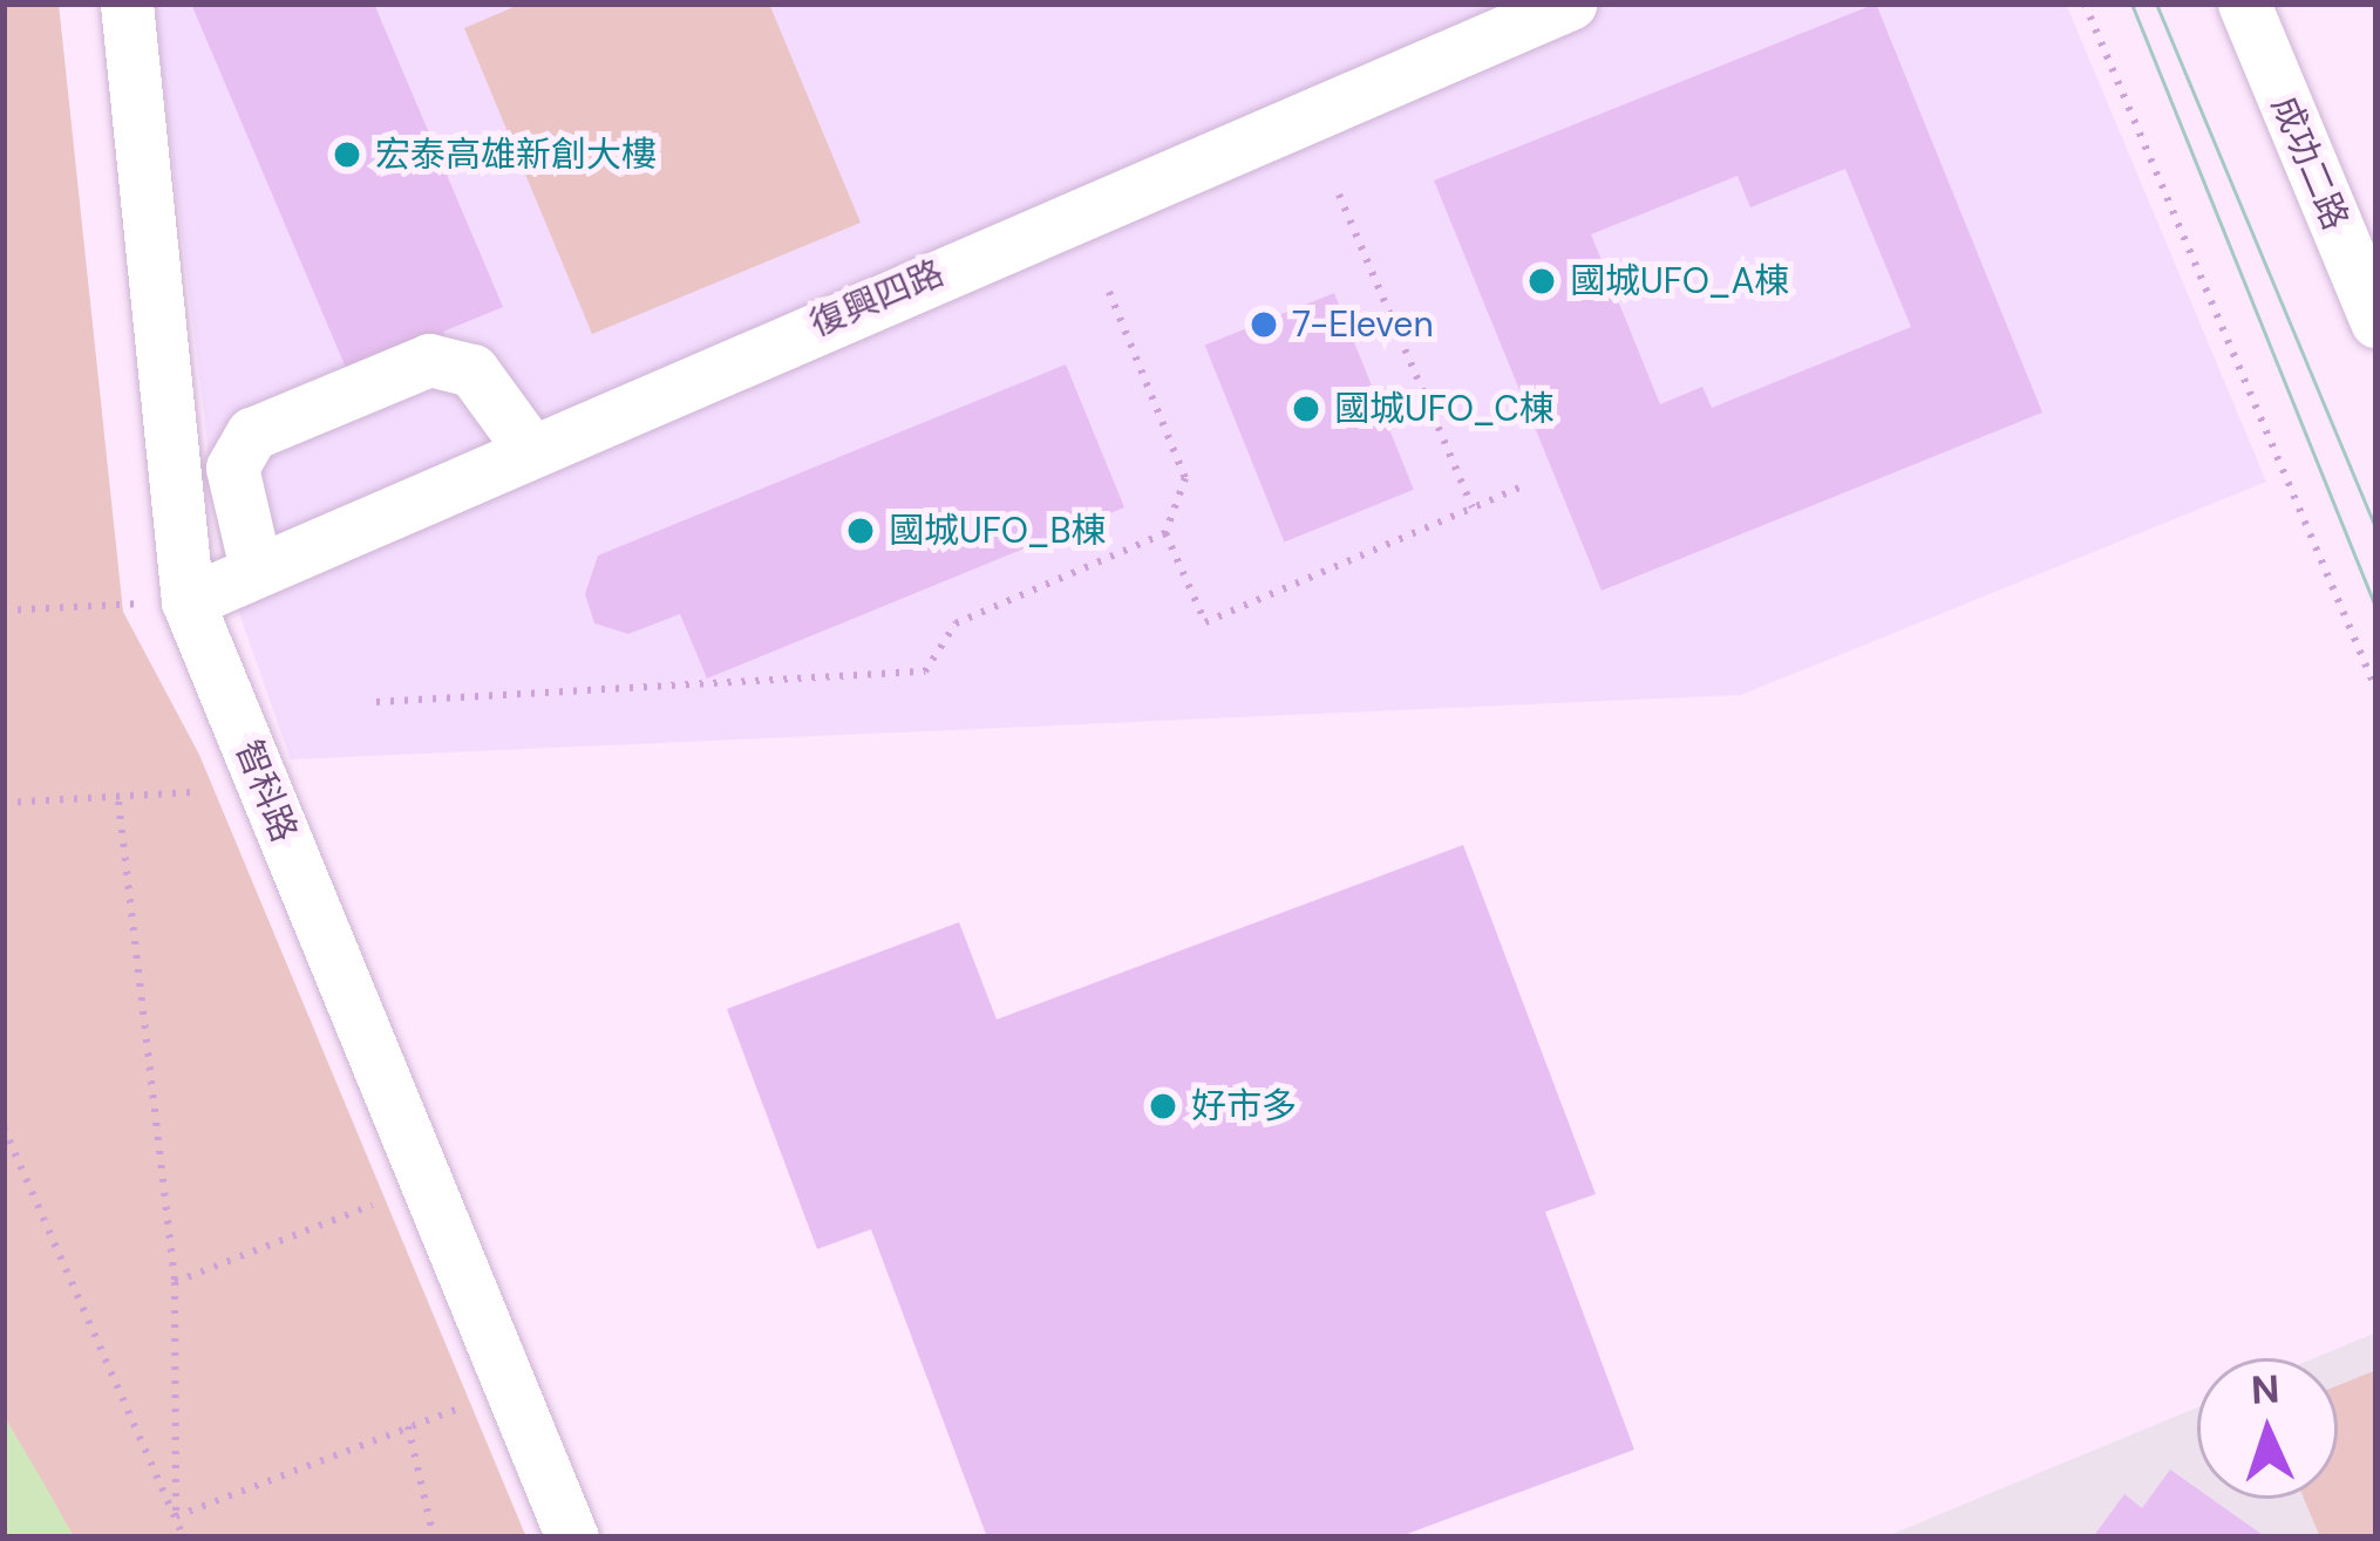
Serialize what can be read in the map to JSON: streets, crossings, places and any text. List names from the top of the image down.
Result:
{
  "streets": {
    "street": ["成功二路", "復興四路", "智科路"]
  },
  "crossings": [
    ["復興四路", "智科路"]
  ],
  "places": [
    "宏泰高雄新創大樓",
    "國城UFO_A棟",
    "7-Eleven",
    "國城UFO_C棟",
    "國城UFO_B棟",
    "好市多"
  ],
  "north": "top"
}
